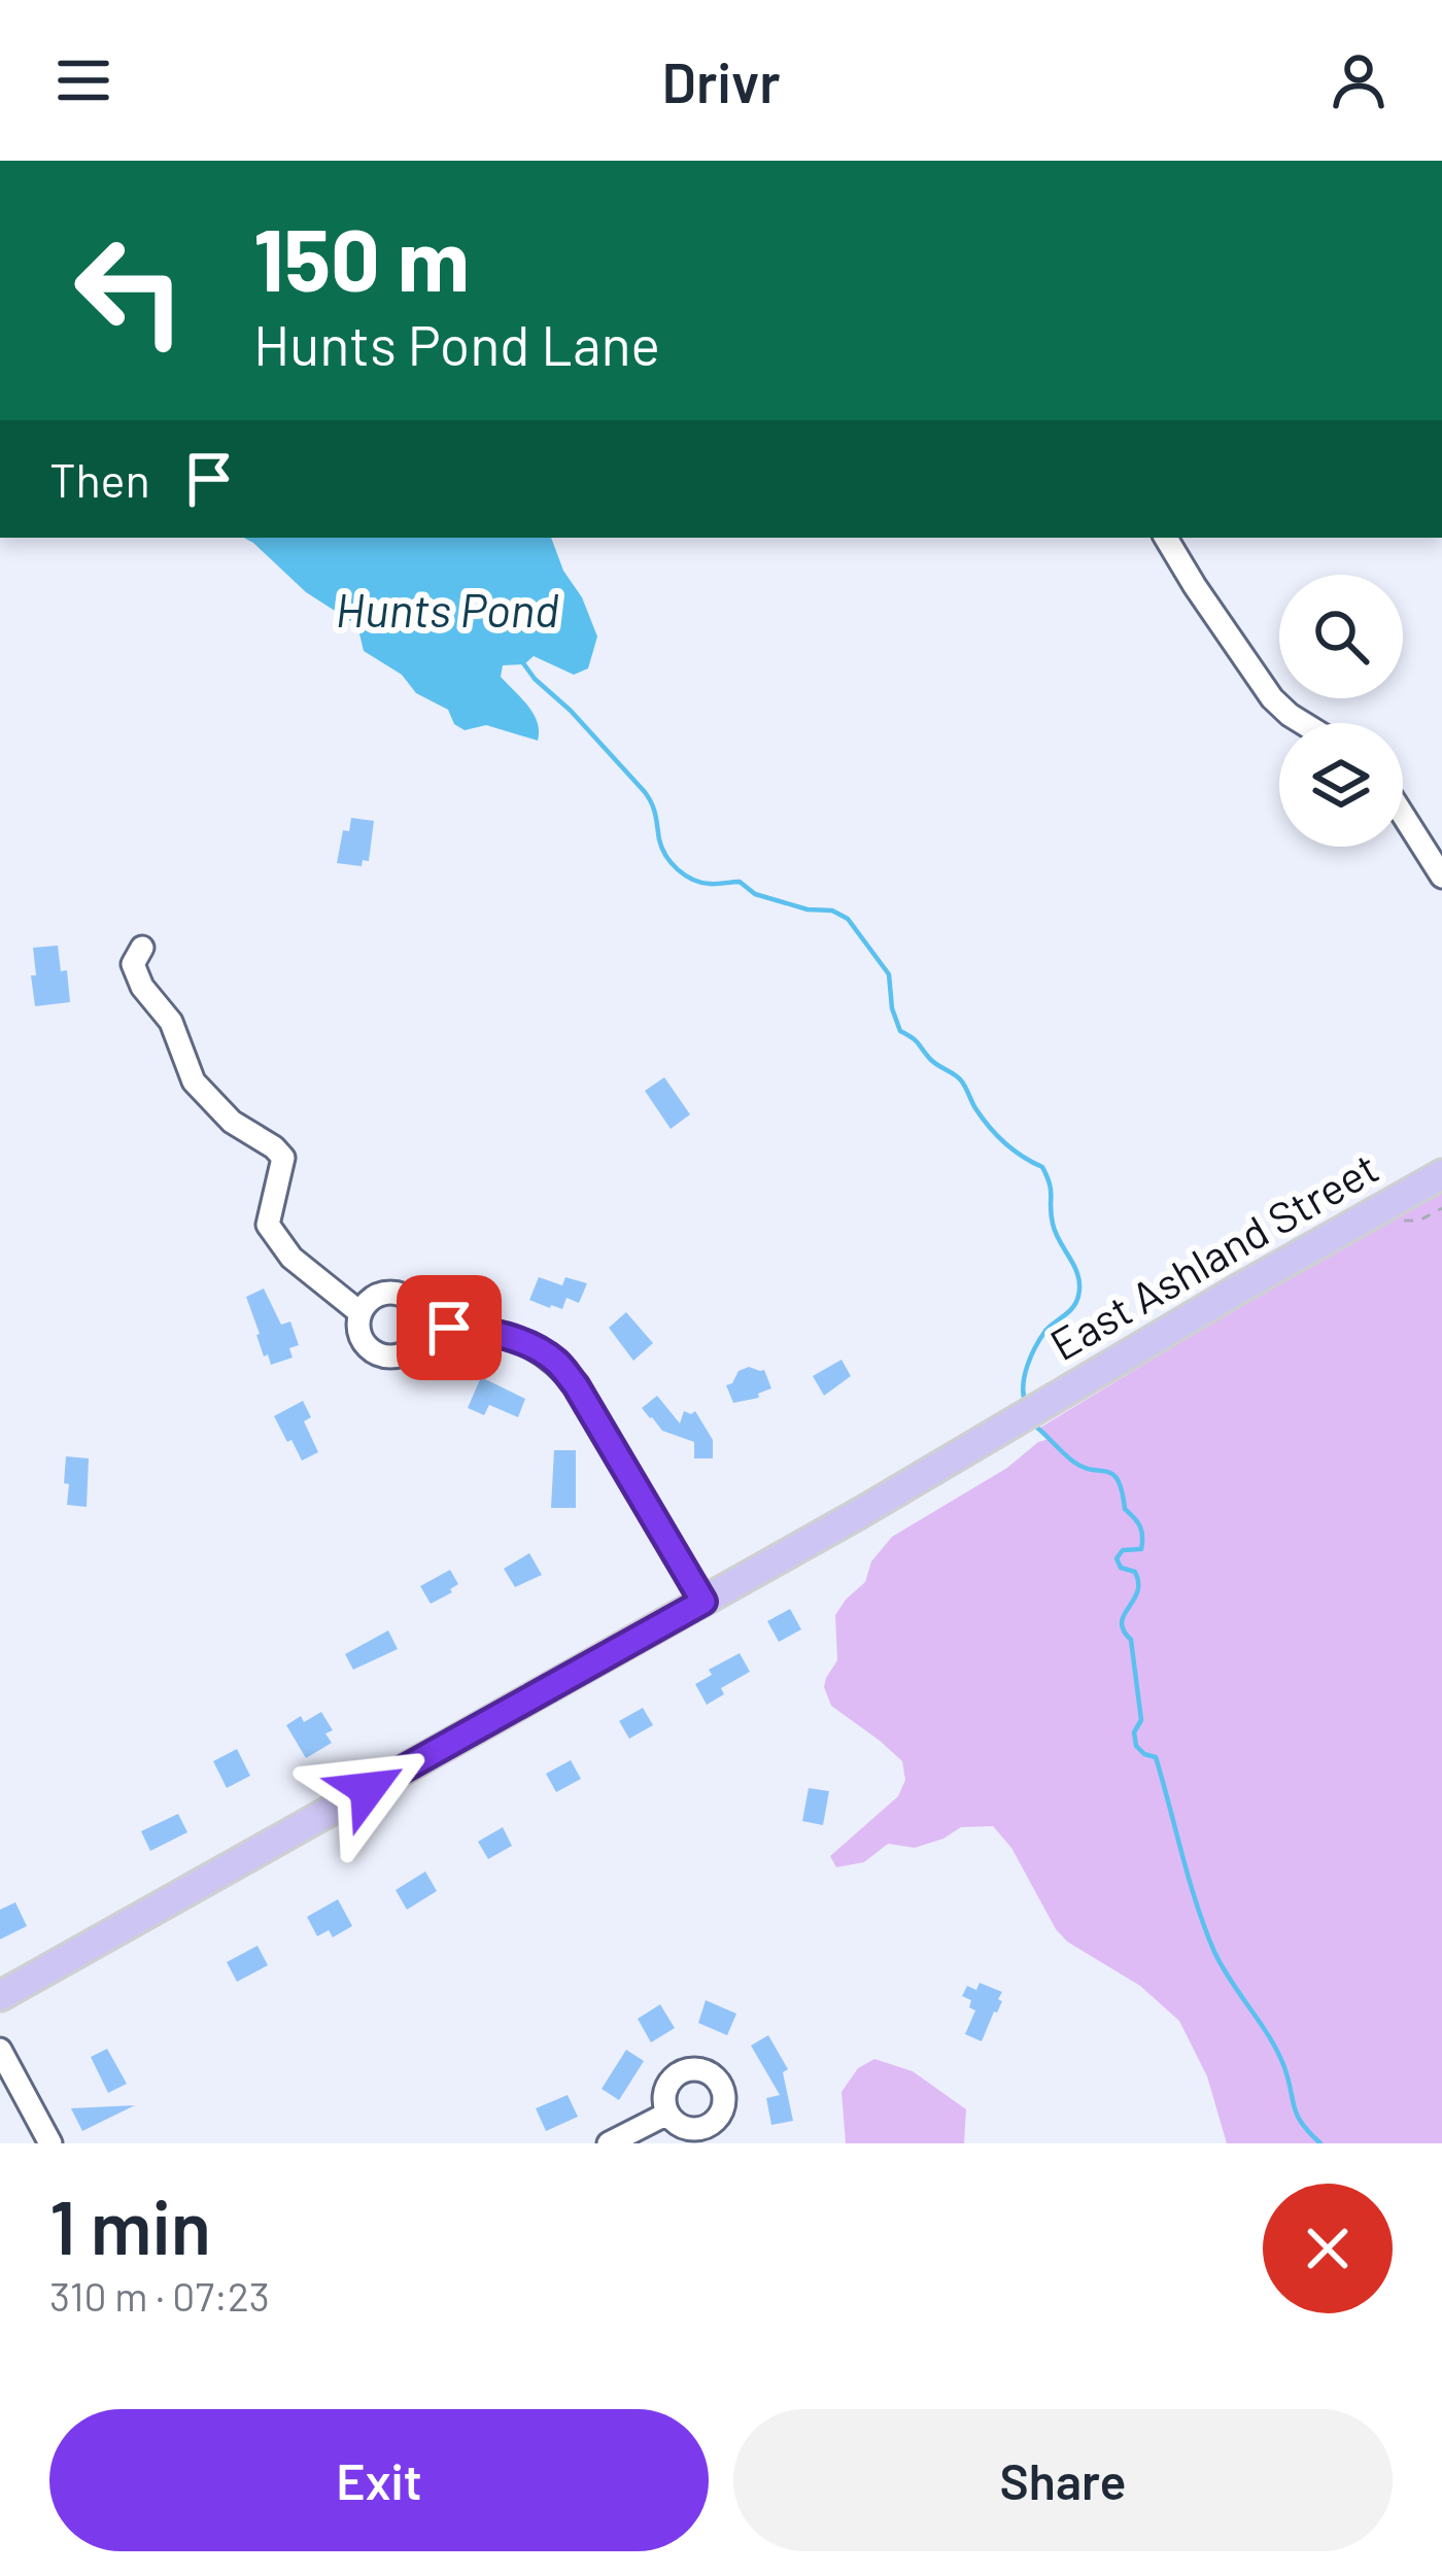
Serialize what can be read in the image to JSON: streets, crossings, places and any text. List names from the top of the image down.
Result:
{
  "streets": {
    "main road": ["East Ashland Street"]
  },
  "water": ["Hunts Pond"],
  "page": {
    "header": "Drivr",
    "turn": ["150 m", "Hunts Pond Lane"],
    "then": "Then",
    "heading": ["1 min", "310 m · 07:23"],
    "buttons": ["Exit", "Share"]
  }
}
